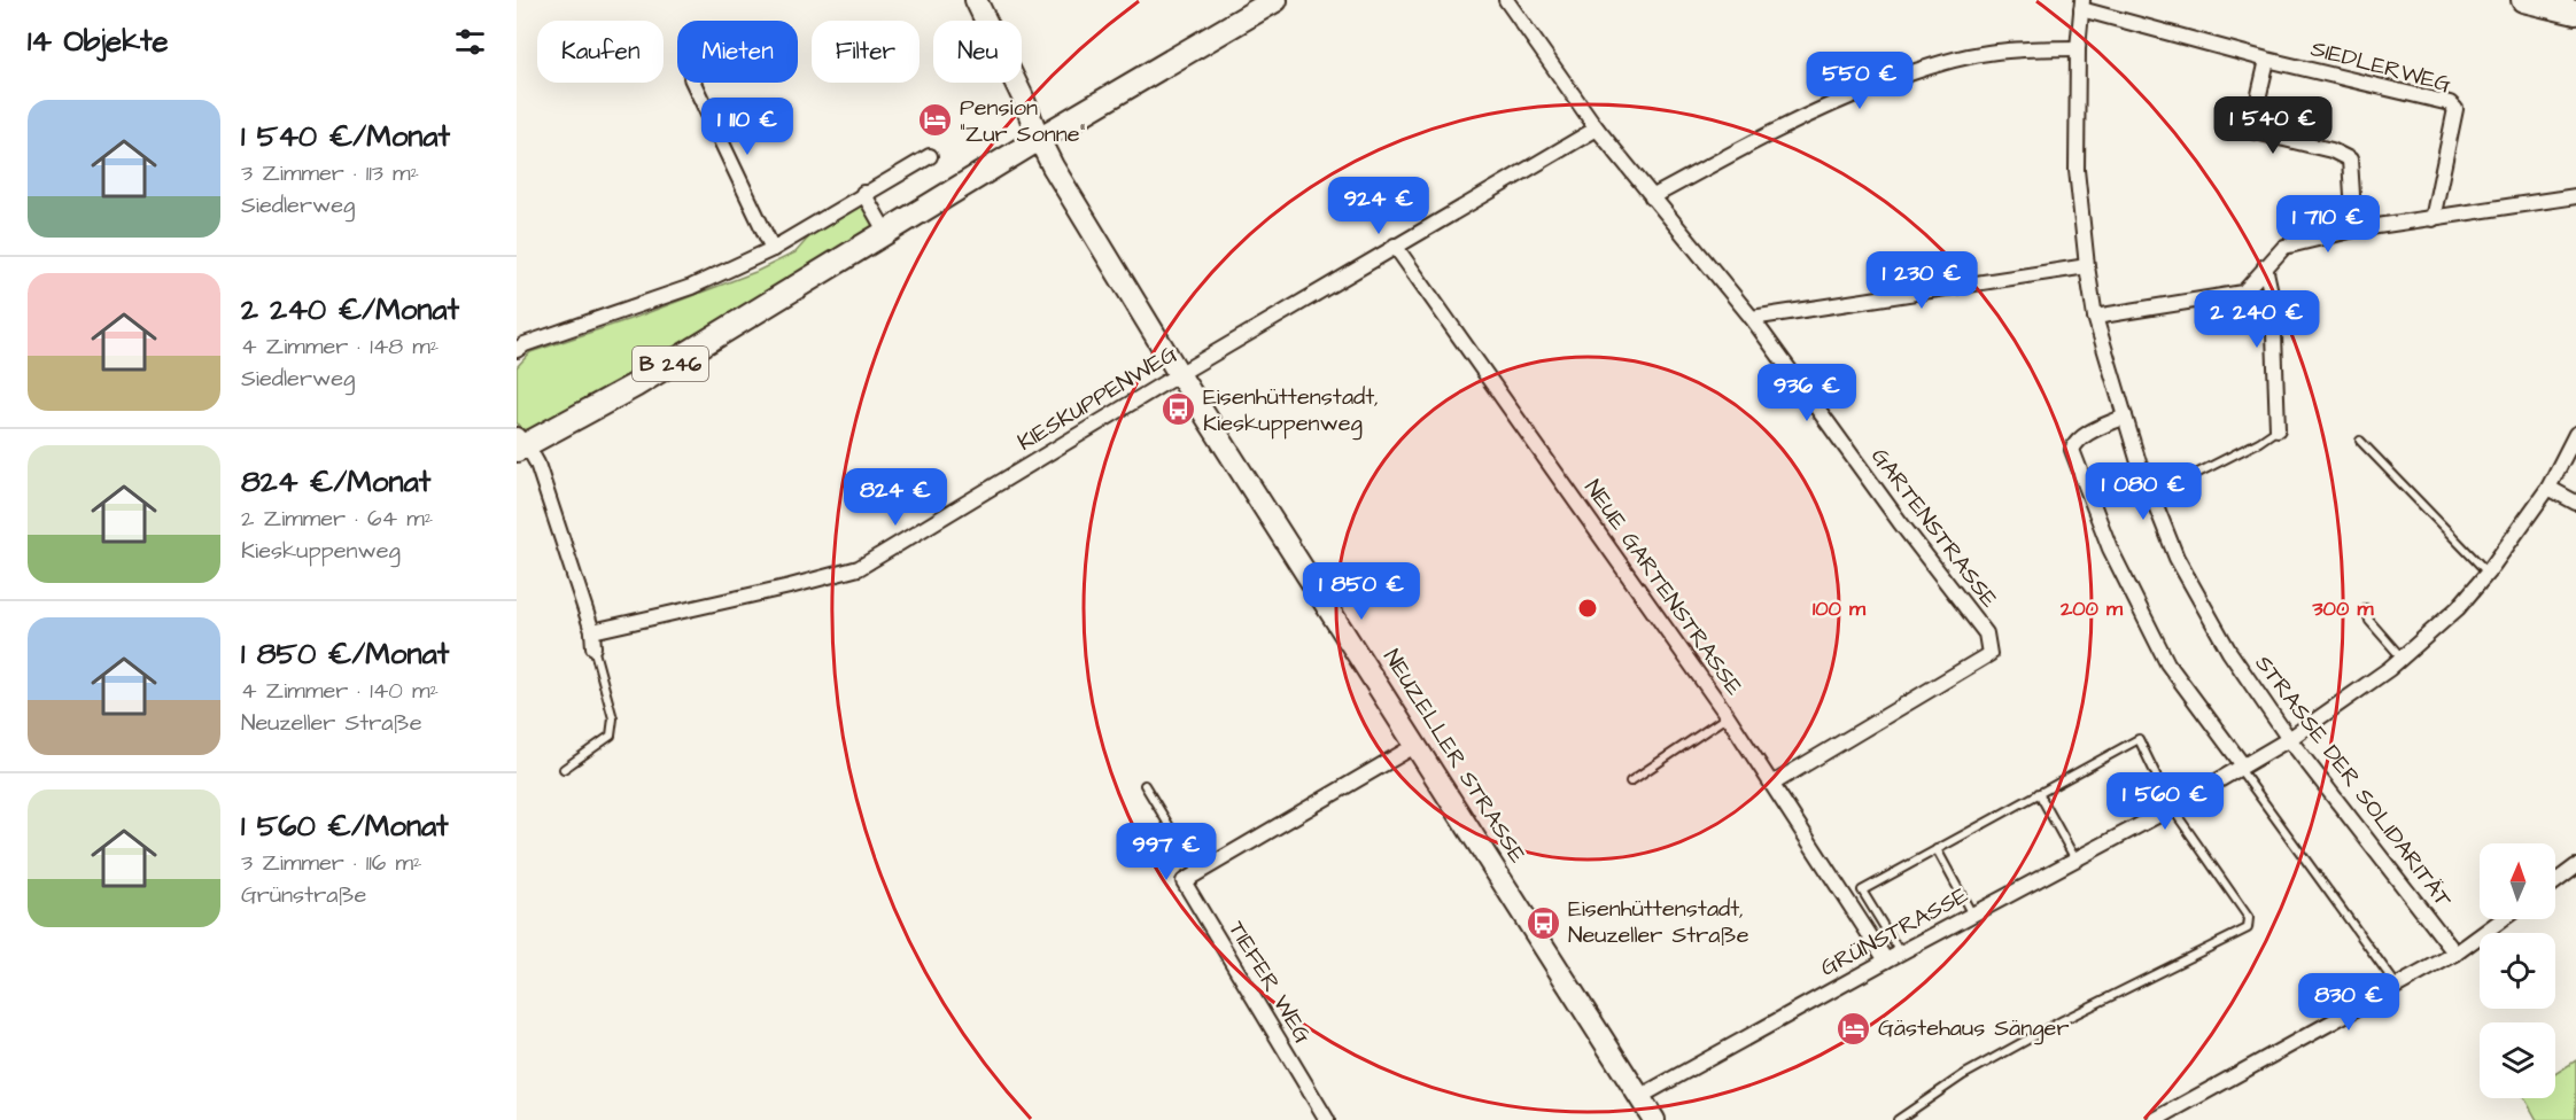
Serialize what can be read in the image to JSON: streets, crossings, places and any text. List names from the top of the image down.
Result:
{
  "streets": {
    "main road": ["B 246", "NEUZELLER STRASSE"],
    "street": [
      "SIEDLERWEG",
      "KIESKUPPENWEG",
      "GARTENSTRASSE",
      "NEUE GARTENSTRASSE",
      "STRASSE DER SOLIDARITÄT",
      "GRÜNSTRASSE",
      "TIEFER WEG"
    ]
  },
  "crossings": [
    ["SIEDLERWEG", "STRASSE DER SOLIDARITÄT"],
    ["B 246", "NEUZELLER STRASSE"],
    ["KIESKUPPENWEG", "GARTENSTRASSE"],
    ["KIESKUPPENWEG", "NEUE GARTENSTRASSE"],
    ["KIESKUPPENWEG", "NEUZELLER STRASSE"],
    ["GARTENSTRASSE", "NEUE GARTENSTRASSE"],
    ["NEUE GARTENSTRASSE", "GRÜNSTRASSE"],
    ["NEUZELLER STRASSE", "GRÜNSTRASSE"],
    ["STRASSE DER SOLIDARITÄT", "GRÜNSTRASSE"]
  ],
  "places": {
    "hotel": ["Pension \"Zur Sonne\"", "Gästehaus Sänger"],
    "bus stop": ["Eisenhüttenstadt, Kieskuppenweg", "Eisenhüttenstadt, Neuzeller Straße"]
  },
  "north": "top",
  "page": {
    "heading": "14 Objekte",
    "chip": [
      "Kaufen",
      "Mieten",
      "Filter",
      "Neu"
    ],
    "price": [
      "550 €",
      "1 540 €",
      "1 110 €",
      "924 €",
      "1 710 €",
      "1 230 €",
      "2 240 €",
      "936 €",
      "1 080 €",
      "824 €",
      "1 850 €",
      "1 560 €",
      "997 €",
      "830 €"
    ],
    "list": [
      {
        "name": "1 540 €/Monat",
        "note": "3 Zimmer · 113 m² · Siedlerweg"
      },
      {
        "name": "2 240 €/Monat",
        "note": "4 Zimmer · 148 m² · Siedlerweg"
      },
      {
        "name": "824 €/Monat",
        "note": "2 Zimmer · 64 m² · Kieskuppenweg"
      },
      {
        "name": "1 850 €/Monat",
        "note": "4 Zimmer · 140 m² · Neuzeller Straße"
      },
      {
        "name": "1 560 €/Monat",
        "note": "3 Zimmer · 116 m² · Grünstraße"
      }
    ]
  },
  "rings": ["100 m", "200 m", "300 m"]
}
